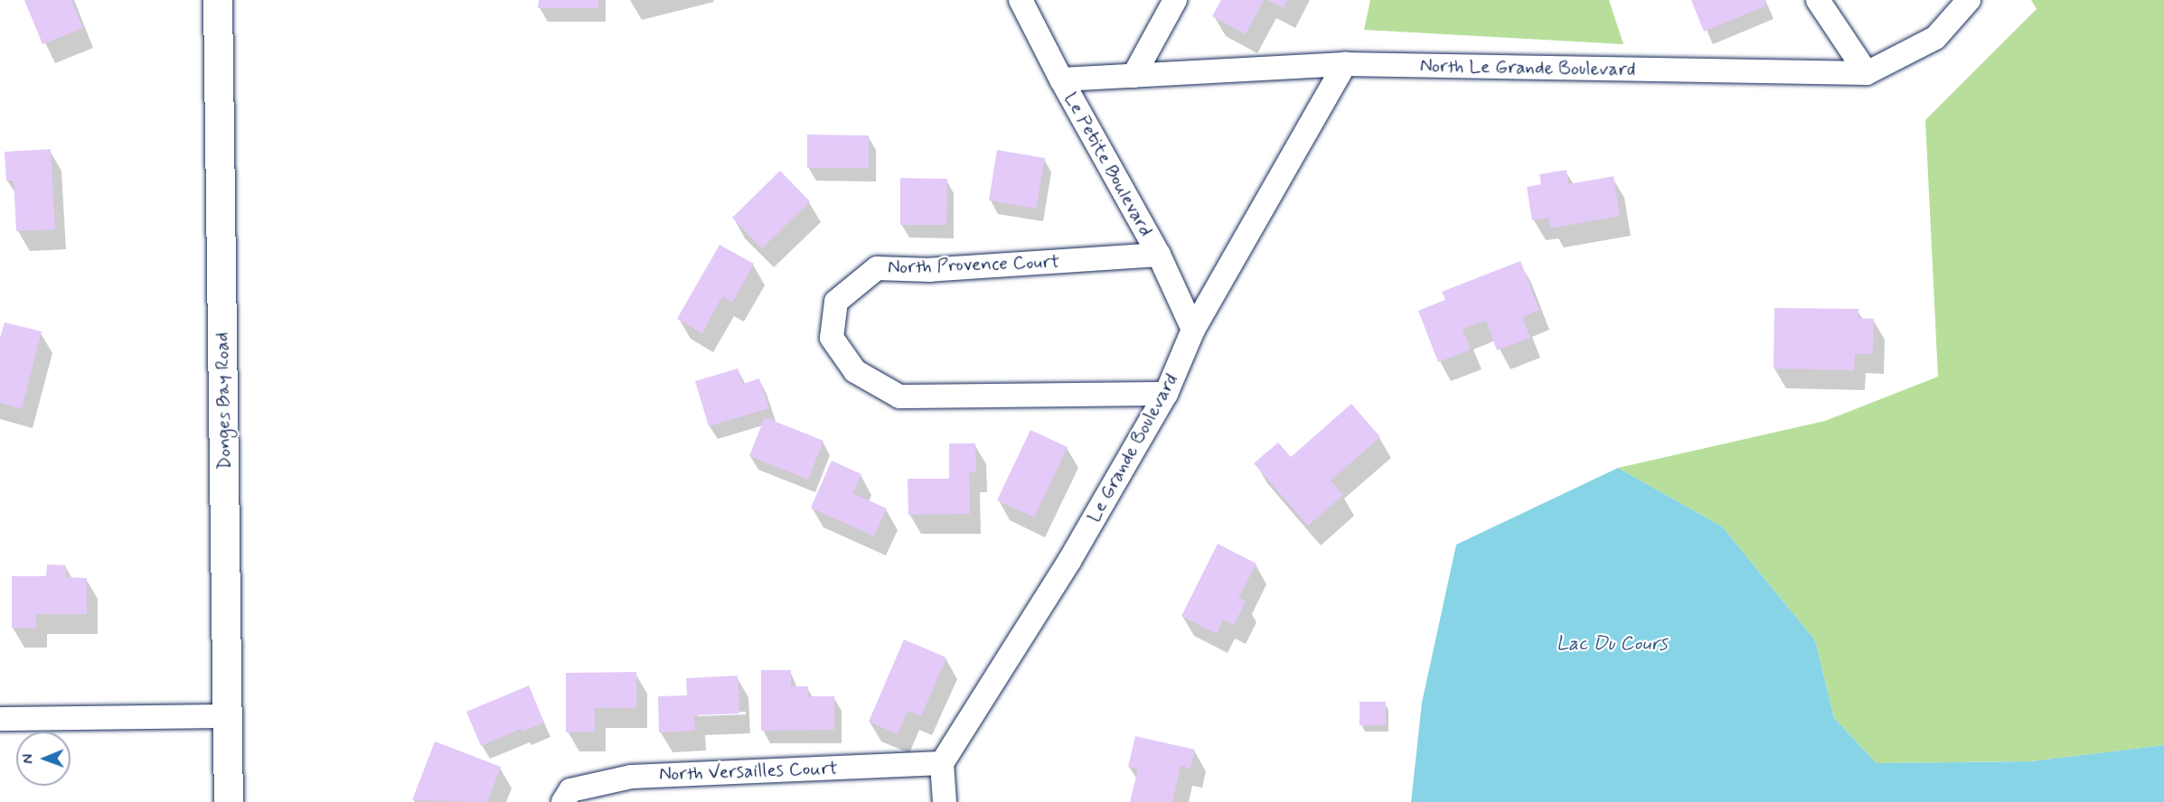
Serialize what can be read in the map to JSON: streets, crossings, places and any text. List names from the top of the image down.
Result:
{
  "streets": {
    "street": [
      "North Le Grande Boulevard",
      "Le Petite Boulevard",
      "North Provence Court",
      "Donges Bay Road",
      "Le Grande Boulevard",
      "North Versailles Court"
    ]
  },
  "crossings": [
    ["North Le Grande Boulevard", "Le Petite Boulevard"],
    ["North Le Grande Boulevard", "Le Grande Boulevard"],
    ["Le Petite Boulevard", "North Provence Court"],
    ["Le Petite Boulevard", "Le Grande Boulevard"],
    ["North Provence Court", "Le Grande Boulevard"],
    ["Le Grande Boulevard", "North Versailles Court"]
  ],
  "water": ["Lac Du Cours"],
  "north": "left"
}
